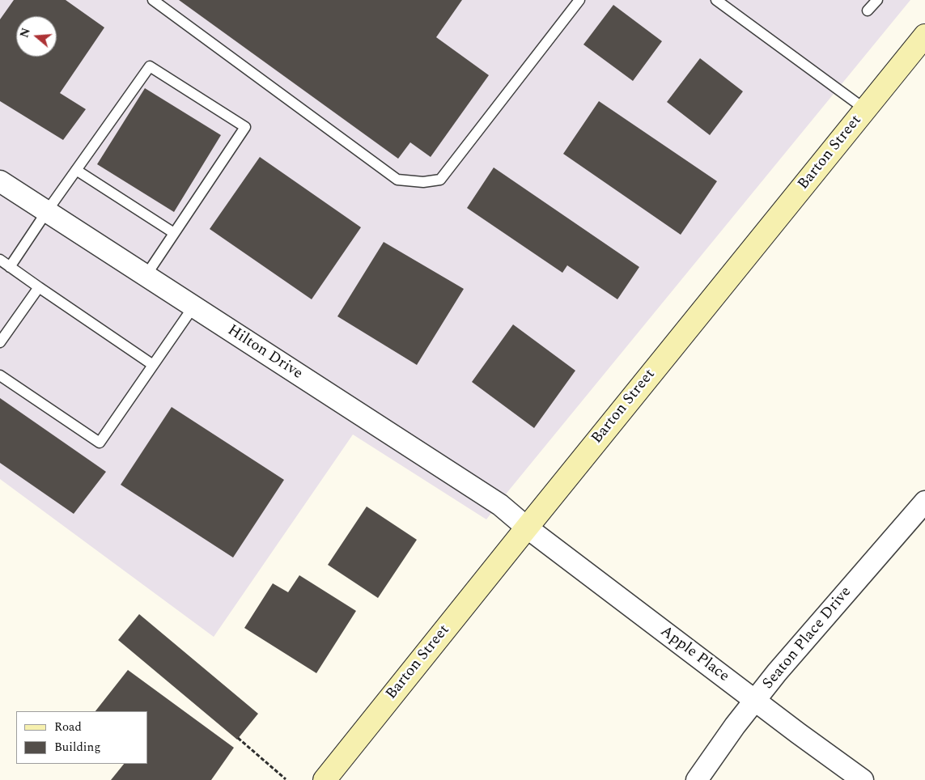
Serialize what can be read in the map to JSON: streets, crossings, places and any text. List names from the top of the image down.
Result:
{
  "streets": {
    "main road": ["Barton Street"],
    "street": ["Hilton Drive", "Seaton Place Drive", "Apple Place"]
  },
  "crossings": [
    ["Barton Street", "Hilton Drive"],
    ["Barton Street", "Apple Place"],
    ["Hilton Drive", "Apple Place"],
    ["Seaton Place Drive", "Apple Place"]
  ],
  "legend": ["Road", "Building"],
  "north": "left"
}
